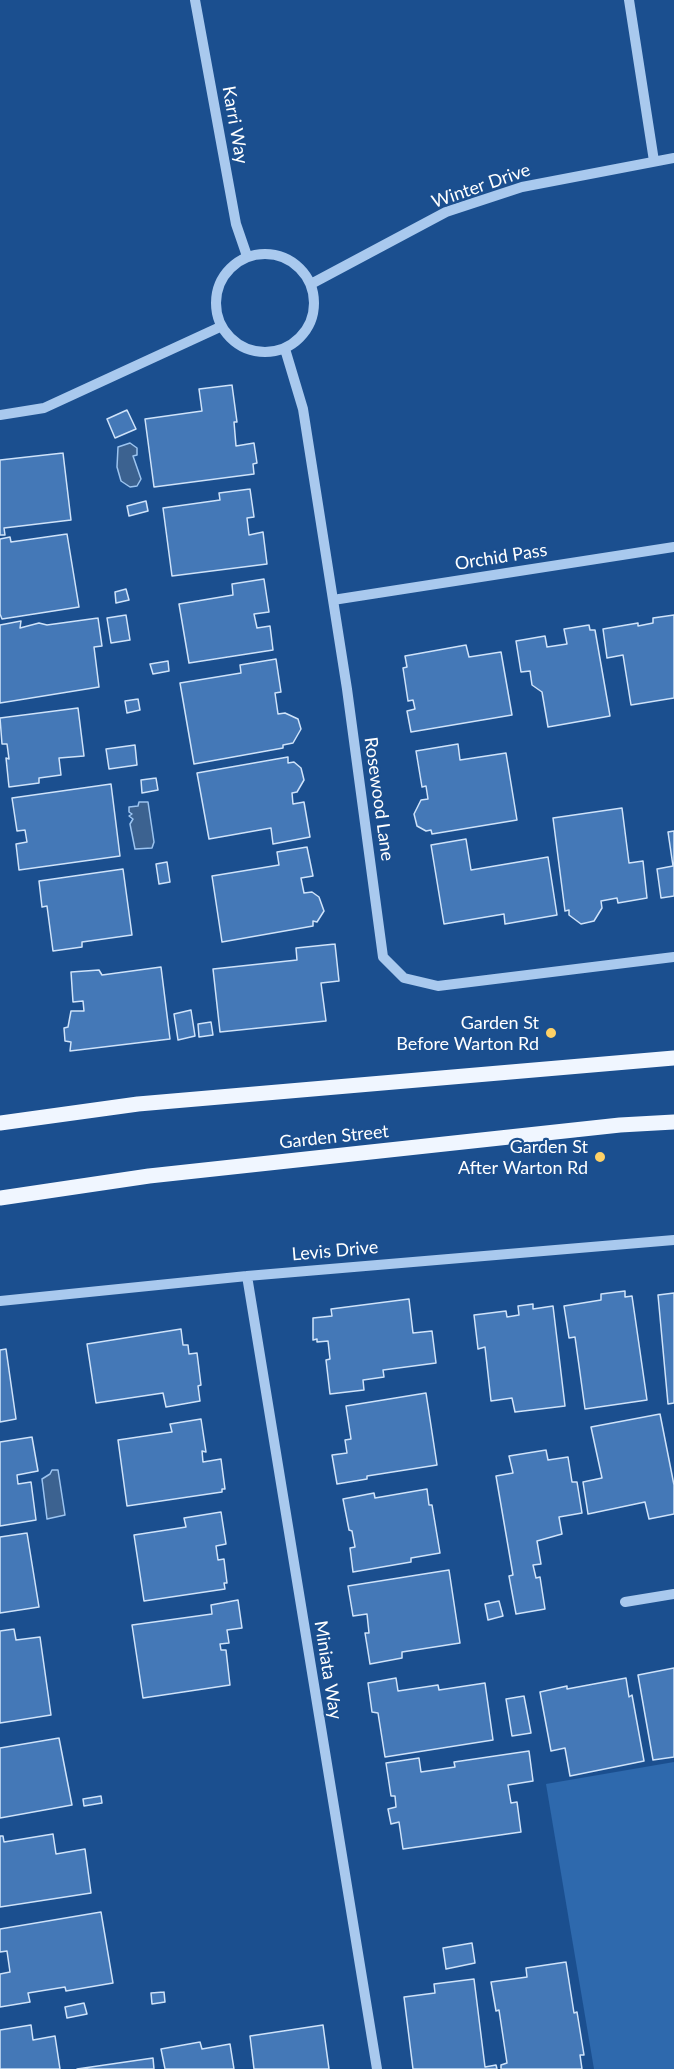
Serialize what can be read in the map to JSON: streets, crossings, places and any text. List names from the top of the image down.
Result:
{
  "streets": {
    "main road": ["Garden Street"],
    "street": [
      "Karri Way",
      "Winter Drive",
      "Orchid Pass",
      "Rosewood Lane",
      "Levis Drive",
      "Miniata Way"
    ]
  },
  "crossings": [
    ["Karri Way", "Winter Drive"],
    ["Karri Way", "Rosewood Lane"],
    ["Winter Drive", "Rosewood Lane"],
    ["Orchid Pass", "Rosewood Lane"],
    ["Levis Drive", "Miniata Way"]
  ],
  "places": ["Garden St Before Warton Rd", "Garden St After Warton Rd"]
}
